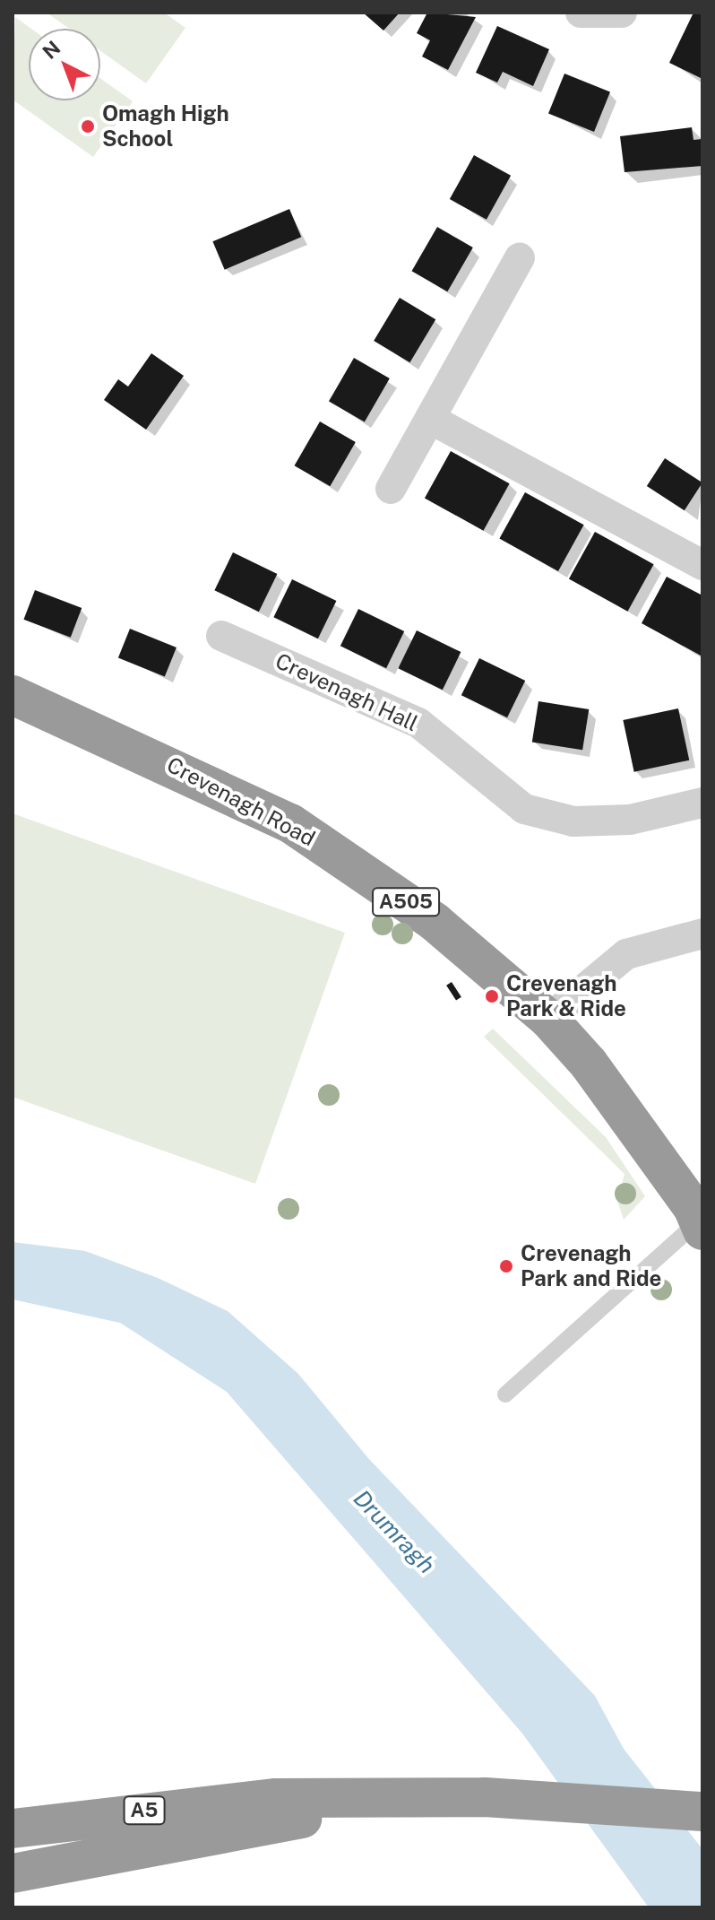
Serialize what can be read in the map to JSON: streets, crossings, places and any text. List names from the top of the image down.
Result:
{
  "streets": {
    "highway": ["Crevenagh Road", "A505", "A5"],
    "street": ["Crevenagh Hall"]
  },
  "water": ["Drumragh"],
  "places": ["Omagh High School", "Crevenagh Park & Ride", "Crevenagh Park and Ride"],
  "north": "top left"
}
